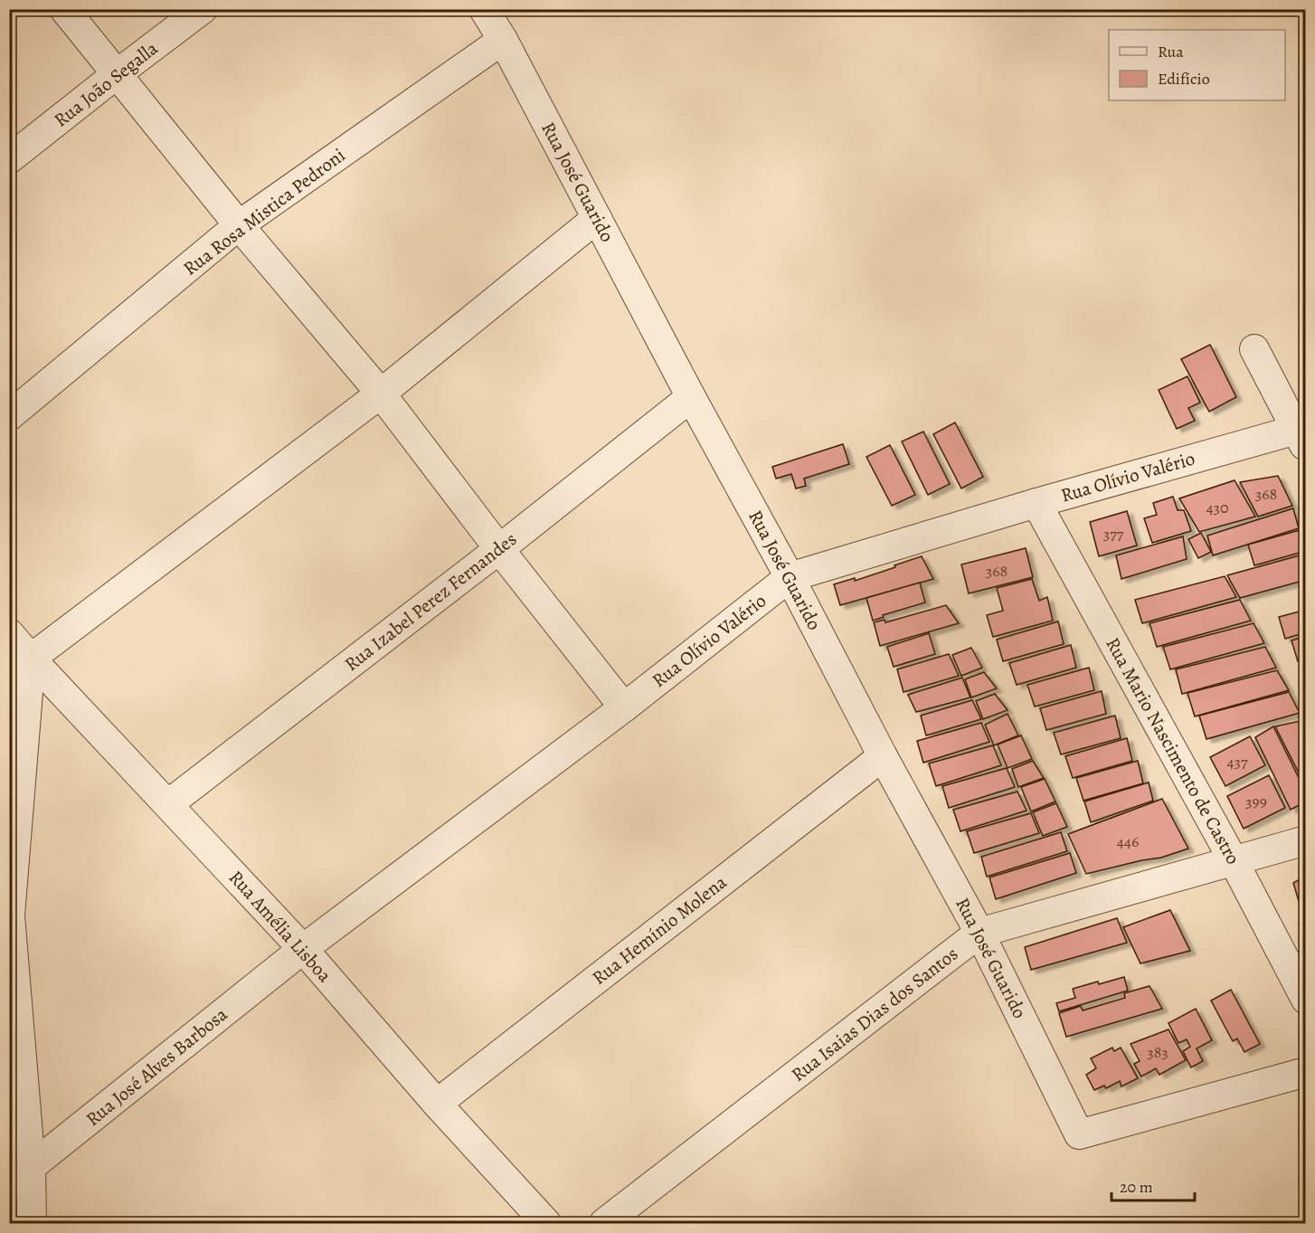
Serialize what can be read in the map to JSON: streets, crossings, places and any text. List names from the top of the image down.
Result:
{
  "streets": {
    "street": [
      "Rua João Segalla",
      "Rua José Guarido",
      "Rua Rosa Mistica Pedroni",
      "Rua Olívio Valério",
      "Rua Izabel Perez Fernandes",
      "Rua Mario Nascimento de Castro",
      "Rua Amélia Lisboa",
      "Rua Hemínio Molena",
      "Rua Isaias Dias dos Santos",
      "Rua José Alves Barbosa"
    ]
  },
  "crossings": [
    ["Rua José Guarido", "Rua Rosa Mistica Pedroni"],
    ["Rua José Guarido", "Rua Olívio Valério"],
    ["Rua José Guarido", "Rua Izabel Perez Fernandes"],
    ["Rua José Guarido", "Rua Hemínio Molena"],
    ["Rua José Guarido", "Rua Isaias Dias dos Santos"],
    ["Rua Olívio Valério", "Rua Mario Nascimento de Castro"],
    ["Rua Olívio Valério", "Rua Amélia Lisboa"],
    ["Rua Olívio Valério", "Rua José Alves Barbosa"],
    ["Rua Izabel Perez Fernandes", "Rua Amélia Lisboa"],
    ["Rua Mario Nascimento de Castro", "Rua Isaias Dias dos Santos"],
    ["Rua Amélia Lisboa", "Rua Hemínio Molena"],
    ["Rua Amélia Lisboa", "Rua José Alves Barbosa"]
  ],
  "house_numbers": [
    "368",
    "430",
    "377",
    "368",
    "437",
    "399",
    "446",
    "383"
  ],
  "legend": ["Rua", "Edifício"],
  "scale_bar": "20 m"
}
